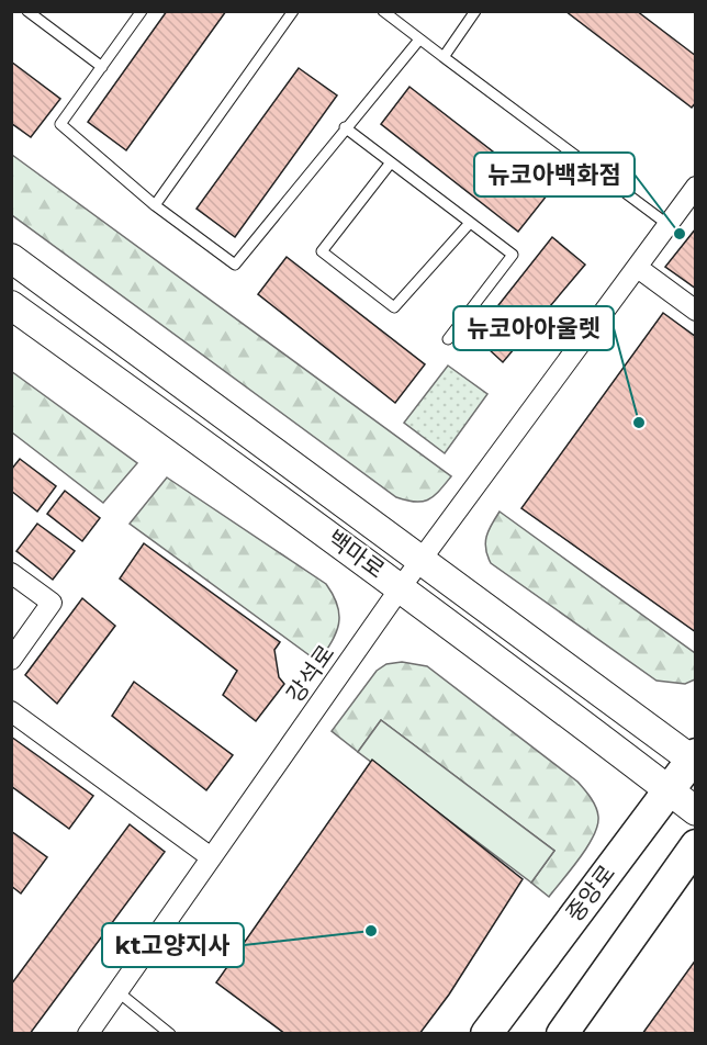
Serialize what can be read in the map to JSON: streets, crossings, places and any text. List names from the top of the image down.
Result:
{
  "streets": {
    "main road": ["백마로", "중앙로"],
    "street": ["강석로"]
  },
  "crossings": [
    ["백마로", "강석로"],
    ["백마로", "중앙로"]
  ],
  "places": ["뉴코아백화점", "뉴코아아울렛", "kt고양지사"]
}
